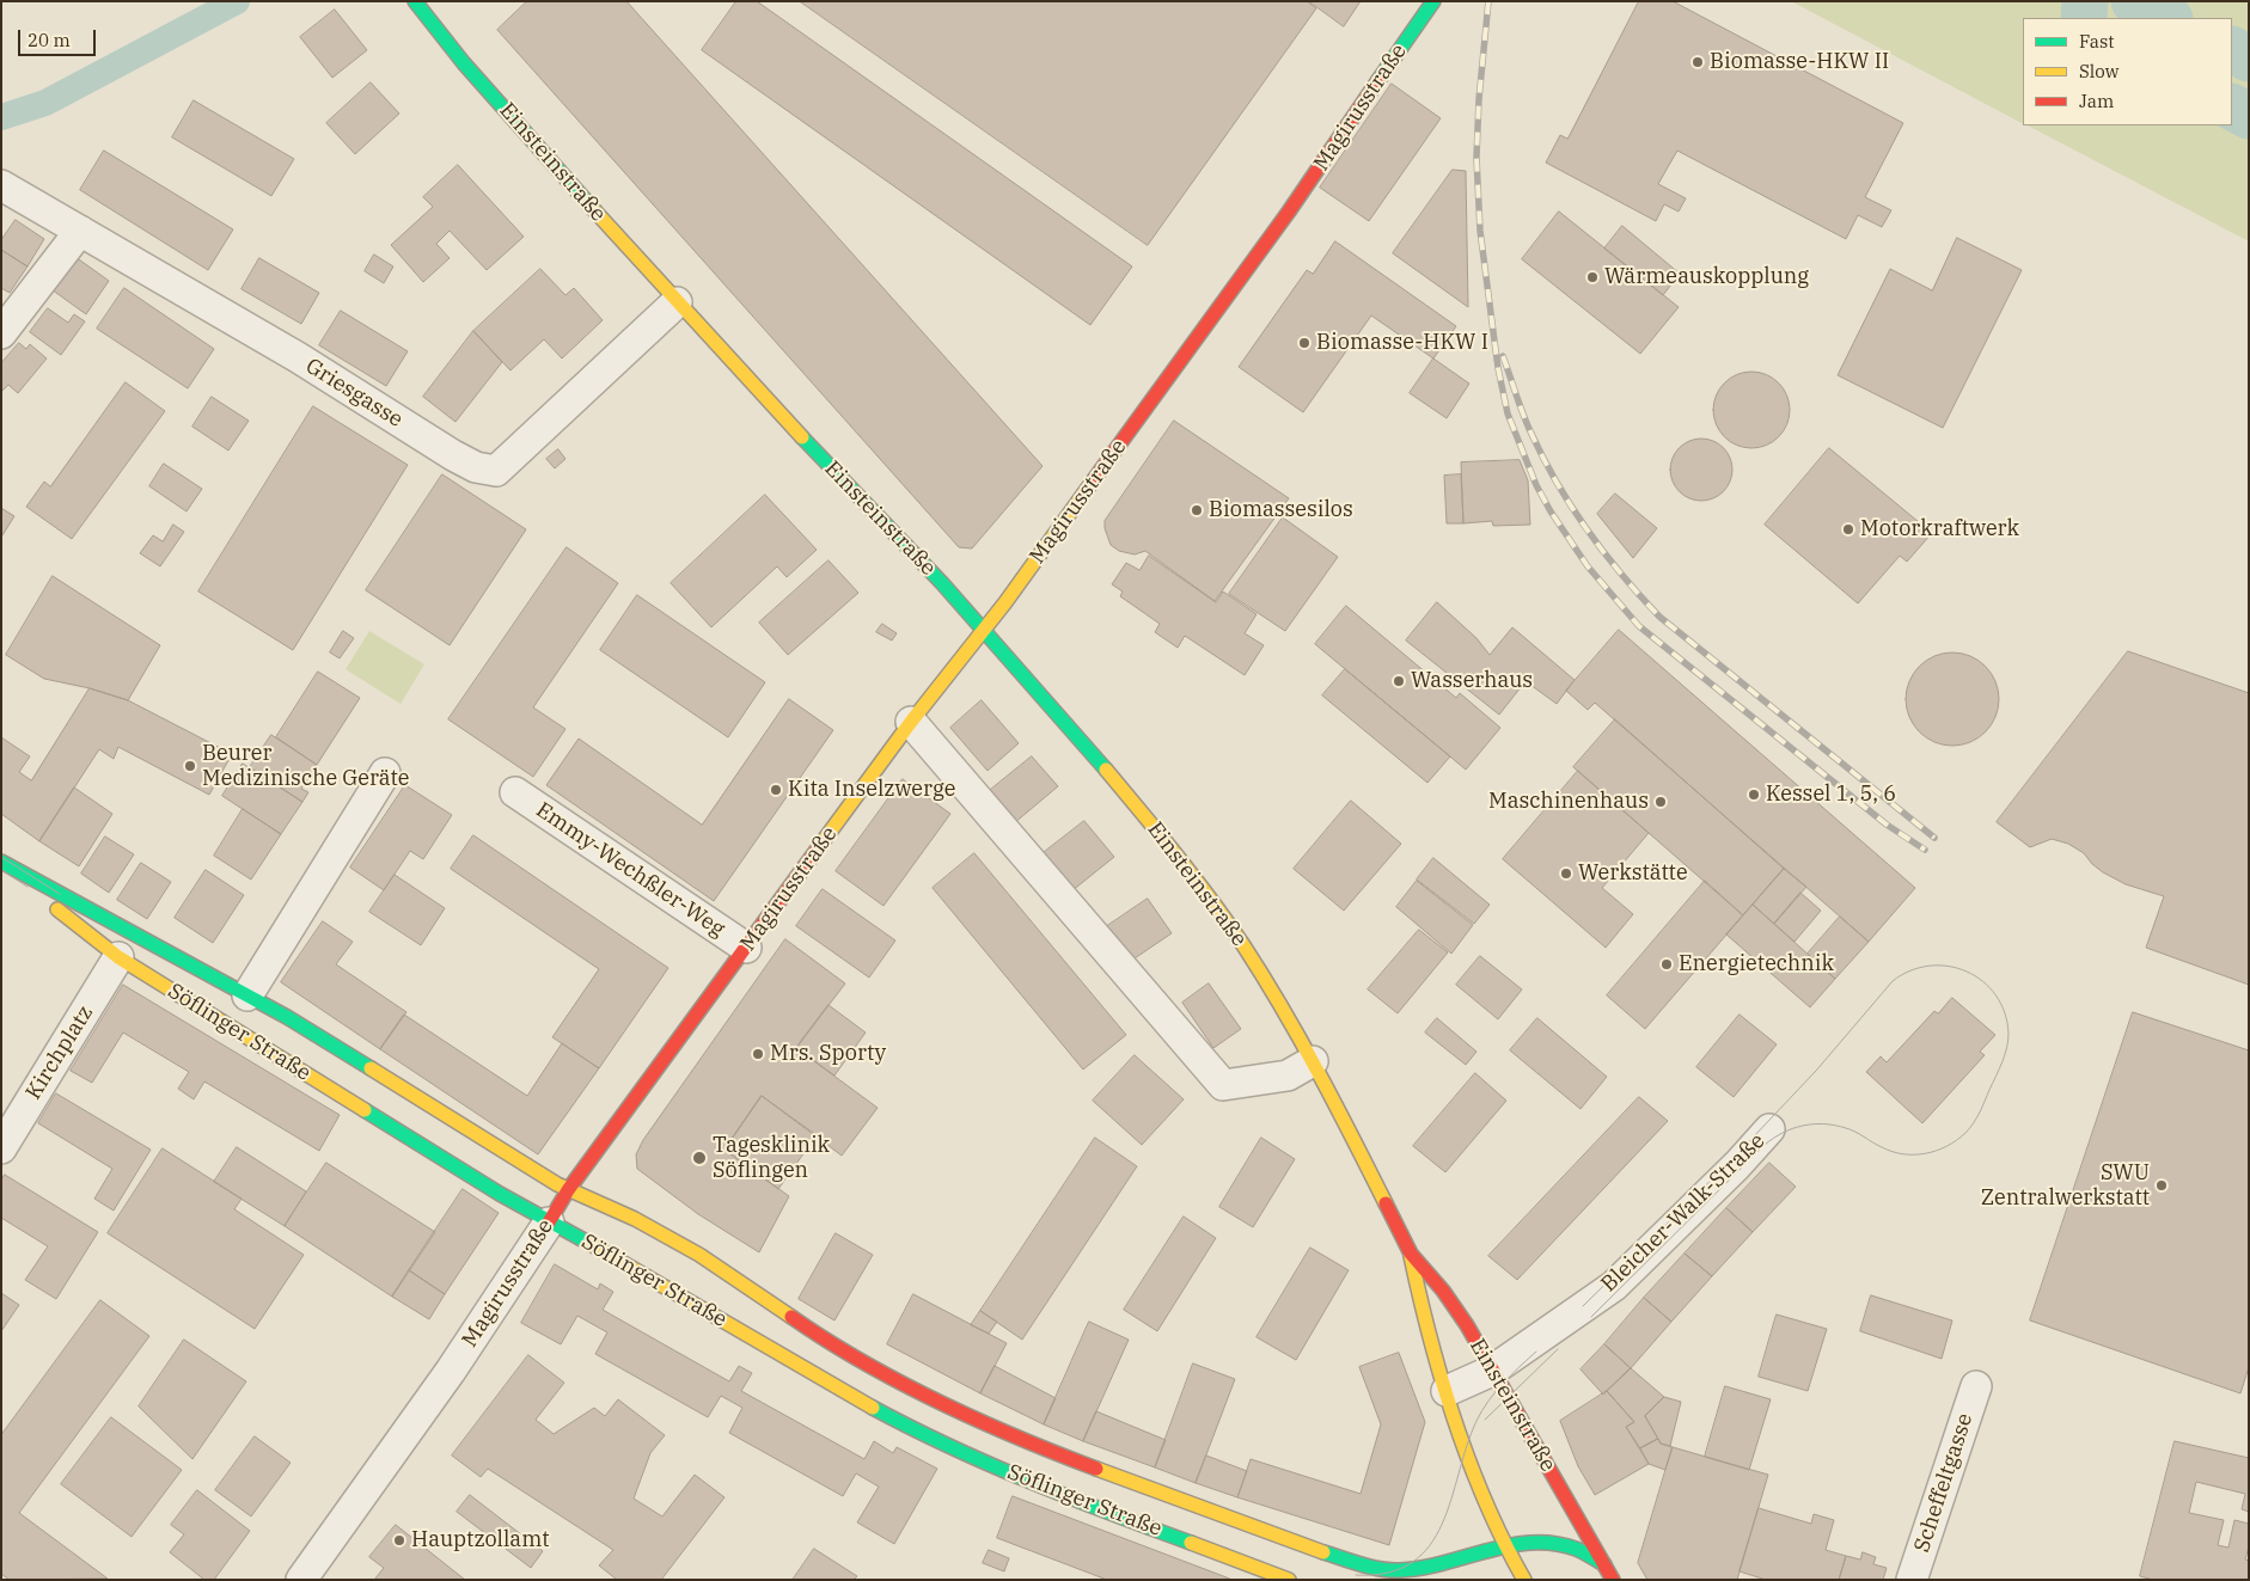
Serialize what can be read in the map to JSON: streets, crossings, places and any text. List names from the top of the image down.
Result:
{
  "streets": {
    "street": [
      "Magirusstraße",
      "Einsteinstraße",
      "Griesgasse",
      "Emmy-Wechßler-Weg",
      "Söflinger Straße",
      "Kirchplatz",
      "Bleicher-Walk-Straße",
      "Scheffeltgasse"
    ]
  },
  "crossings": [
    ["Magirusstraße", "Einsteinstraße"],
    ["Magirusstraße", "Emmy-Wechßler-Weg"],
    ["Magirusstraße", "Söflinger Straße"],
    ["Einsteinstraße", "Griesgasse"],
    ["Einsteinstraße", "Söflinger Straße"],
    ["Einsteinstraße", "Bleicher-Walk-Straße"],
    ["Söflinger Straße", "Kirchplatz"]
  ],
  "places": [
    "Biomasse-HKW II",
    "Wärmeauskopplung",
    "Biomasse-HKW I",
    "Biomassesilos",
    "Motorkraftwerk",
    "Wasserhaus",
    "Beurer Medizinische Geräte",
    "Kita Inselzwerge",
    "Kessel 1, 5, 6",
    "Maschinenhaus",
    "Werkstätte",
    "Energietechnik",
    "Mrs. Sporty",
    "Tagesklinik Söflingen",
    "SWU Zentralwerkstatt",
    "Hauptzollamt"
  ],
  "legend": ["Fast", "Slow", "Jam"],
  "scale_bar": "20 m"
}
